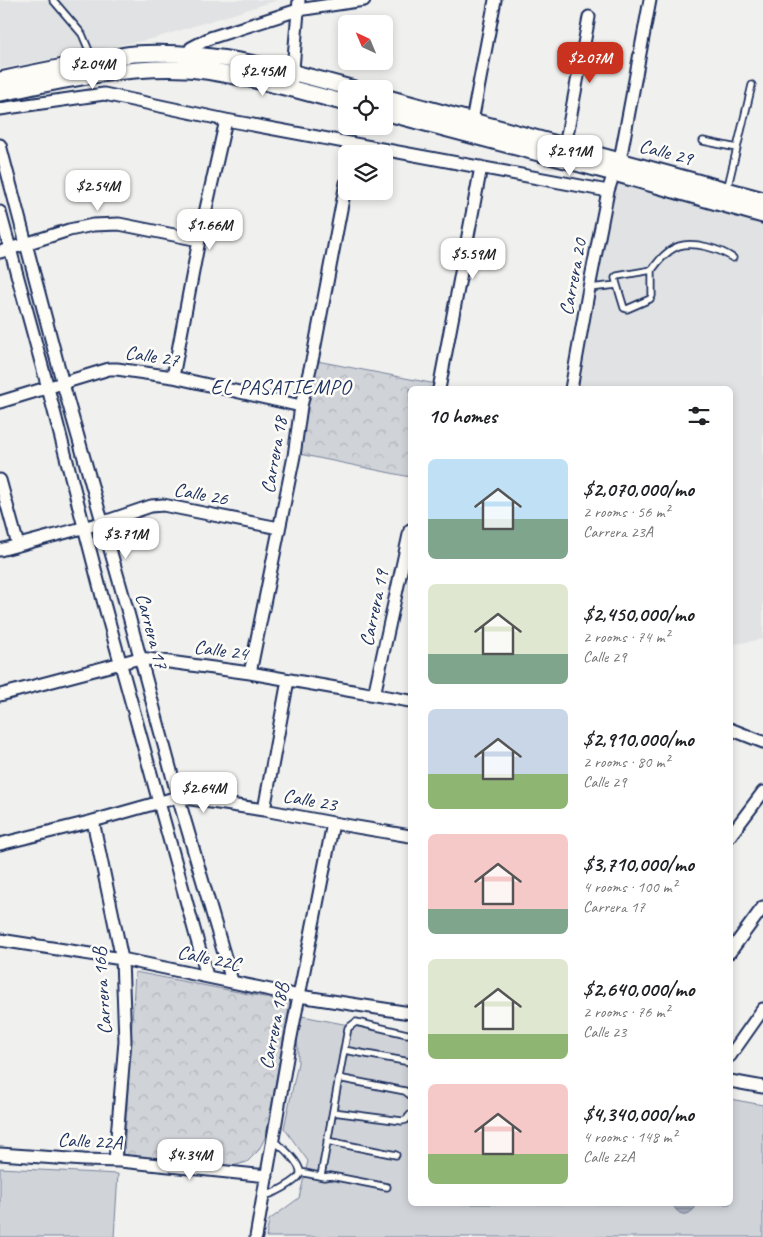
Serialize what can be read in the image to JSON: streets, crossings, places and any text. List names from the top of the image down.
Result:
{
  "streets": {
    "main road": ["Calle 29"],
    "street": [
      "Carrera 20",
      "Calle 27",
      "Carrera 18",
      "Calle 26",
      "Carrera 19",
      "Carrera 17",
      "Calle 24",
      "Calle 23",
      "Calle 22C",
      "Carrera 16B",
      "Carrera 18B",
      "Calle 22A"
    ]
  },
  "crossings": [
    ["Calle 29", "Carrera 20"],
    ["Calle 27", "Carrera 18"],
    ["Calle 27", "Carrera 17"],
    ["Carrera 18", "Calle 26"],
    ["Carrera 18", "Calle 24"],
    ["Calle 26", "Carrera 17"],
    ["Carrera 19", "Calle 24"],
    ["Carrera 17", "Calle 24"],
    ["Carrera 17", "Calle 23"],
    ["Carrera 17", "Calle 22C"],
    ["Calle 23", "Carrera 16B"],
    ["Calle 23", "Carrera 18B"],
    ["Calle 22C", "Carrera 16B"],
    ["Calle 22C", "Carrera 18B"],
    ["Carrera 16B", "Calle 22A"],
    ["Carrera 18B", "Calle 22A"]
  ],
  "districts": ["EL PASATIEMPO"],
  "north": "top left",
  "page": {
    "price": [
      "$2.07M",
      "$2.04M",
      "$2.45M",
      "$2.91M",
      "$2.54M",
      "$1.66M",
      "$5.59M",
      "$3.71M",
      "$2.64M",
      "$4.34M"
    ],
    "heading": "10 homes",
    "list": [
      {
        "name": "$2,070,000/mo",
        "note": "2 rooms · 56 m² · Carrera 23A"
      },
      {
        "name": "$2,450,000/mo",
        "note": "2 rooms · 74 m² · Calle 29"
      },
      {
        "name": "$2,910,000/mo",
        "note": "2 rooms · 80 m² · Calle 29"
      },
      {
        "name": "$3,710,000/mo",
        "note": "4 rooms · 100 m² · Carrera 17"
      },
      {
        "name": "$2,640,000/mo",
        "note": "2 rooms · 76 m² · Calle 23"
      },
      {
        "name": "$4,340,000/mo",
        "note": "4 rooms · 148 m² · Calle 22A"
      }
    ]
  }
}
